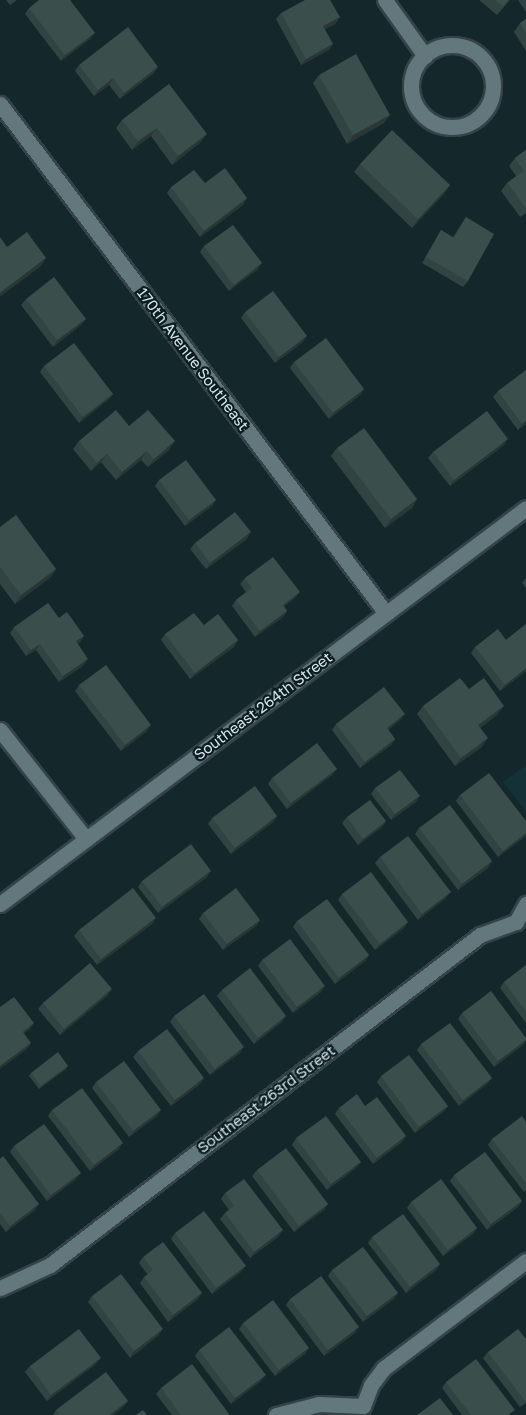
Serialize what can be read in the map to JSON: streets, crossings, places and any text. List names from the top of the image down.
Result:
{
  "streets": {
    "street": ["170th Avenue Southeast", "Southeast 264th Street", "Southeast 263rd Street"]
  },
  "crossings": [
    ["170th Avenue Southeast", "Southeast 264th Street"]
  ]
}
